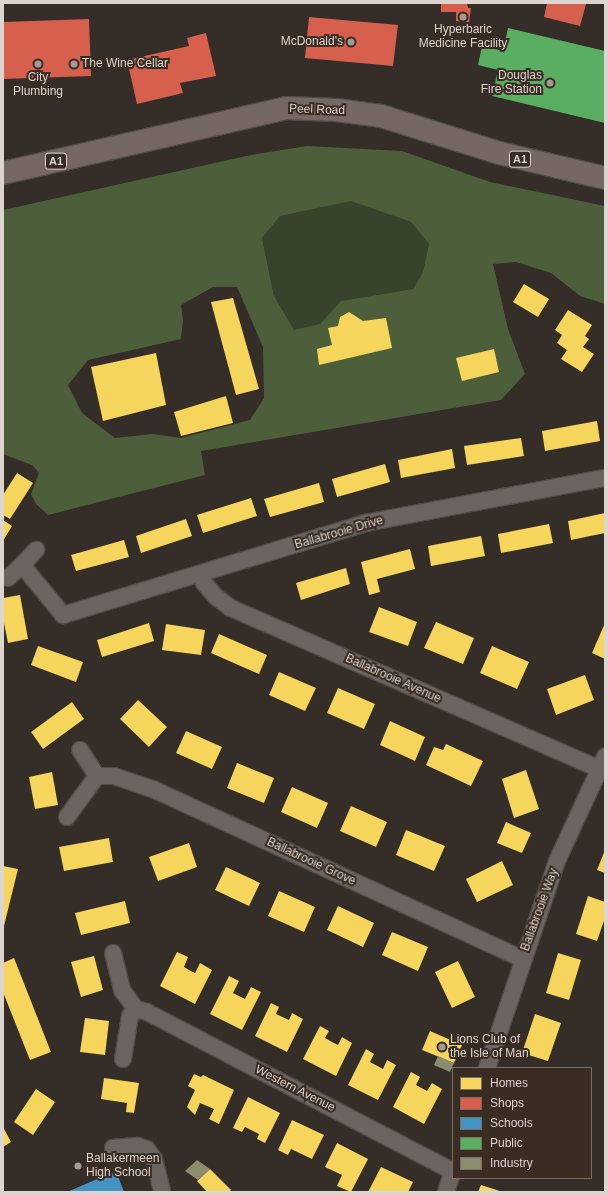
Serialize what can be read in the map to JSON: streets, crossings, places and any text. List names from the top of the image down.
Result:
{
  "streets": {
    "highway": ["Peel Road", "A1"],
    "street": [
      "Ballabrooie Drive",
      "Ballabrooie Avenue",
      "Ballabrooie Grove",
      "Ballabrooie Way",
      "Western Avenue"
    ]
  },
  "crossings": [
    ["Ballabrooie Drive", "Ballabrooie Avenue"],
    ["Ballabrooie Avenue", "Ballabrooie Way"],
    ["Ballabrooie Grove", "Ballabrooie Way"]
  ],
  "places": [
    "Hyperbaric Medicine Facility",
    "McDonald's",
    "City Plumbing",
    "The Wine Cellar",
    "Douglas Fire Station",
    "Lions Club of the Isle of Man",
    "Ballakermeen High School"
  ],
  "legend": [
    "Homes",
    "Shops",
    "Schools",
    "Public",
    "Industry"
  ]
}
